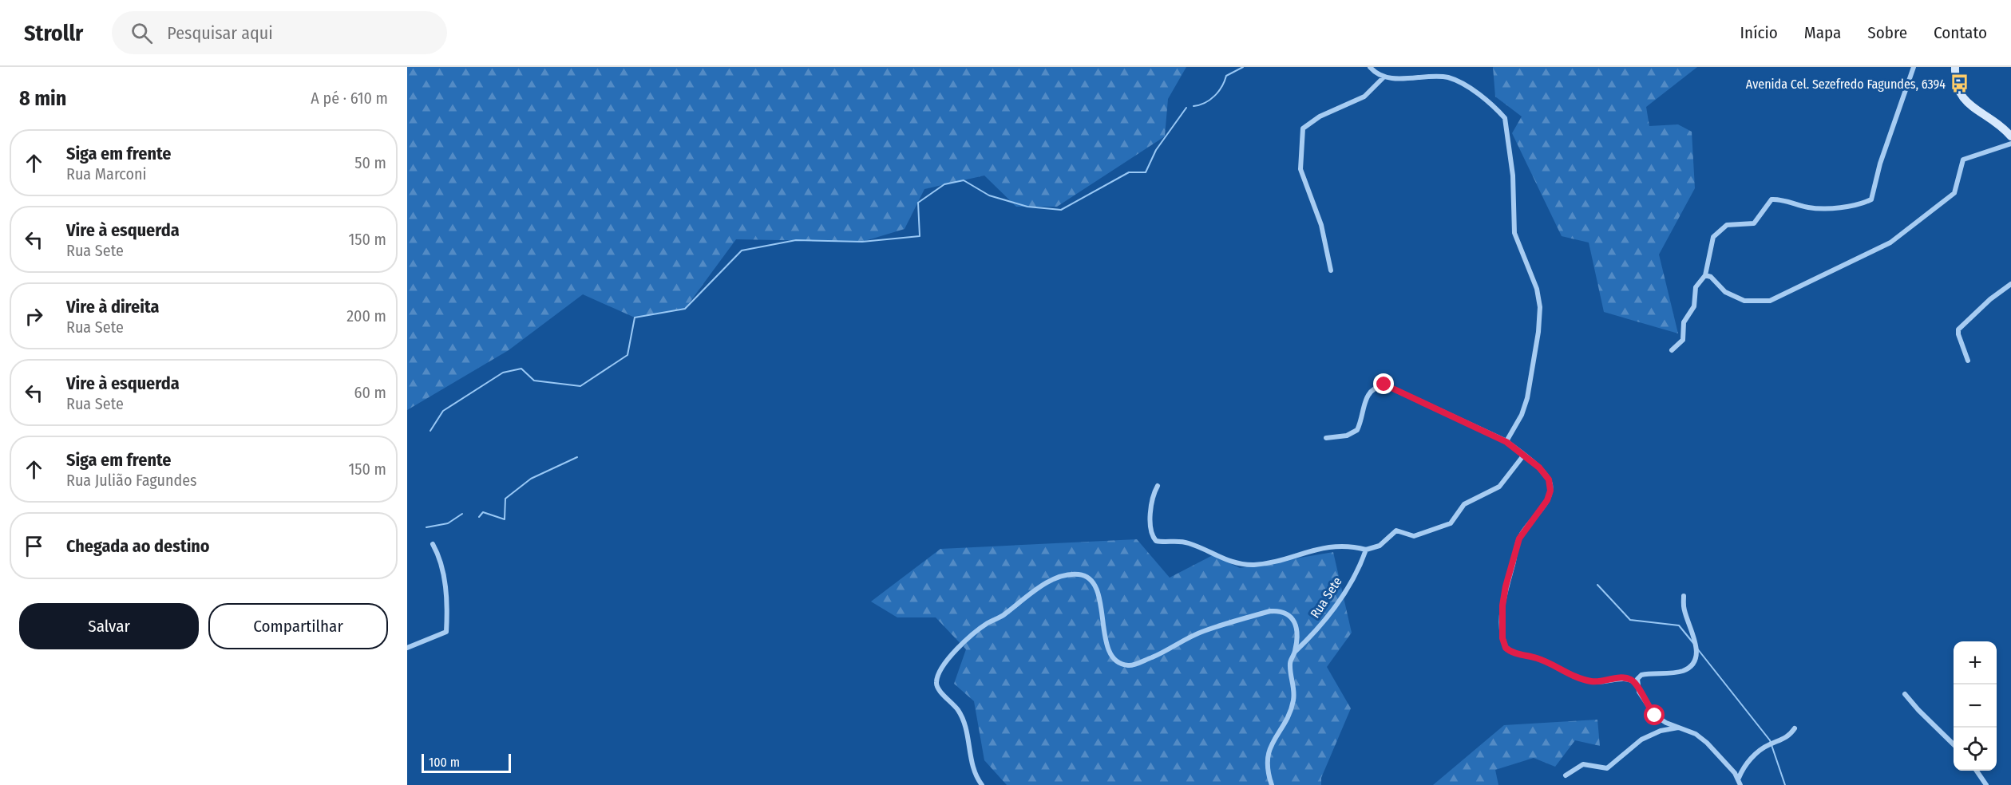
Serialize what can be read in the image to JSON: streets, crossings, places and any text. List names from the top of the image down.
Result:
{
  "streets": {
    "street": ["Rua Sete"]
  },
  "places": {
    "bus stop": ["Avenida Cel. Sezefredo Fagundes, 6394"]
  },
  "scale_bar": "100 m",
  "page": {
    "header": "Strollr",
    "search": "Pesquisar aqui",
    "nav": [
      "Início",
      "Mapa",
      "Sobre",
      "Contato"
    ],
    "heading": ["8 min", "A pé · 610 m"],
    "list": [
      ["Siga em frente", "Rua Marconi", "50 m"],
      ["Vire à esquerda", "Rua Sete", "150 m"],
      ["Vire à direita", "Rua Sete", "200 m"],
      ["Vire à esquerda", "Rua Sete", "60 m"],
      ["Siga em frente", "Rua Julião Fagundes", "150 m"],
      "Chegada ao destino"
    ],
    "buttons": ["Salvar", "Compartilhar"],
    "map_buttons": ["+", "−"],
    "scale": "100 m"
  }
}
